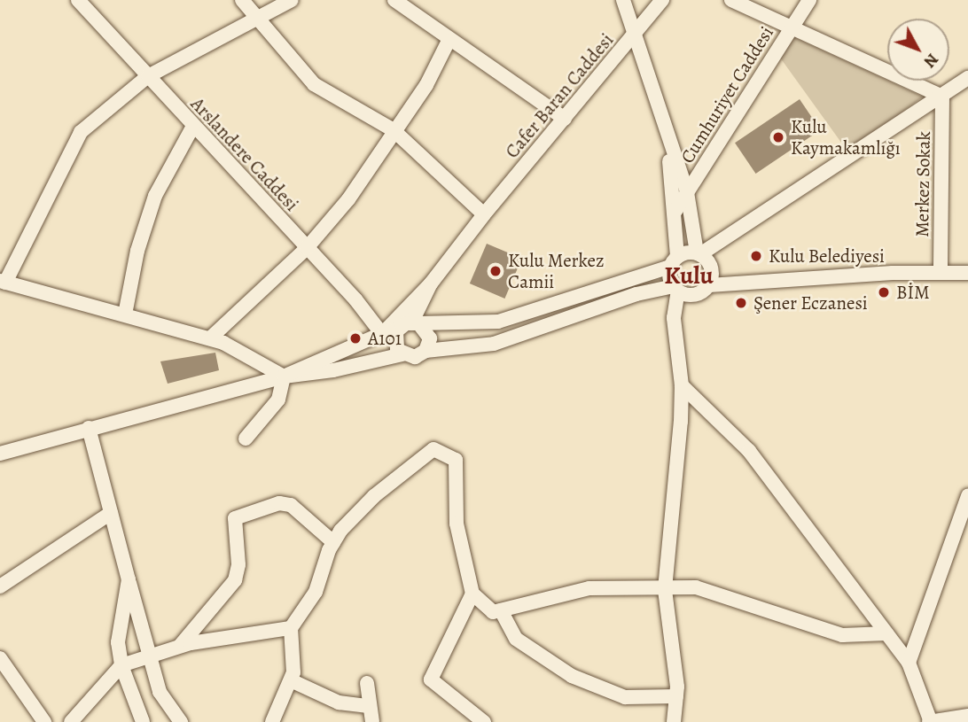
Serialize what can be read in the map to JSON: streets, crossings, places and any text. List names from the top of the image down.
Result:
{
  "streets": {
    "street": [
      "Cumhuriyet Caddesi",
      "Cafer Baran Caddesi",
      "Arslandere Caddesi",
      "Merkez Sokak"
    ]
  },
  "districts": ["Kulu"],
  "places": [
    "Kulu Kaymakamlığı",
    "Kulu Belediyesi",
    "Kulu Merkez Camii",
    "BİM",
    "Şener Eczanesi",
    "A101"
  ],
  "north": "bottom right"
}
